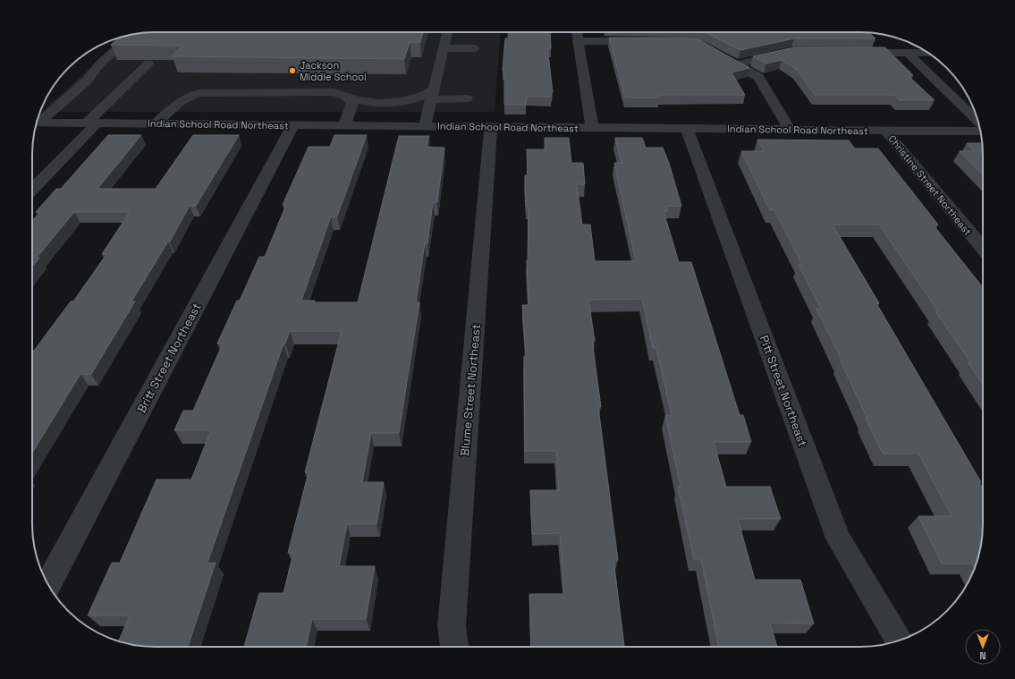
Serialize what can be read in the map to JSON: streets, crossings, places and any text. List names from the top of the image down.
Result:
{
  "streets": {
    "street": [
      "Indian School Road Northeast",
      "Christine Street Northeast",
      "Britt Street Northeast",
      "Blume Street Northeast",
      "Pitt Street Northeast"
    ]
  },
  "crossings": [
    ["Indian School Road Northeast", "Christine Street Northeast"],
    ["Indian School Road Northeast", "Britt Street Northeast"],
    ["Indian School Road Northeast", "Blume Street Northeast"],
    ["Indian School Road Northeast", "Pitt Street Northeast"]
  ],
  "places": ["Jackson Middle School"],
  "north": "bottom"
}
